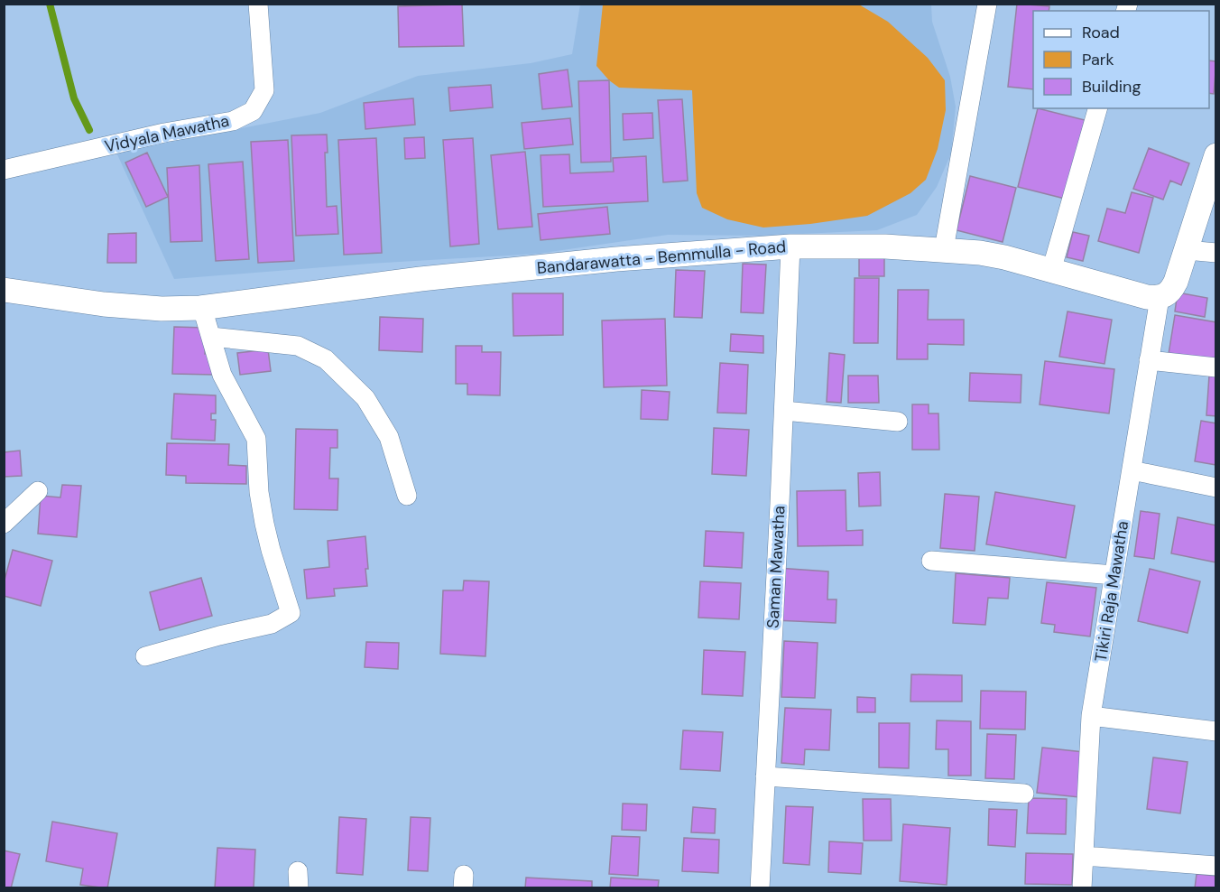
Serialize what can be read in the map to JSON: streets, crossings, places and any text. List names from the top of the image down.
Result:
{
  "streets": {
    "street": [
      "Vidyala Mawatha",
      "Bandarawatta - Bemmulla - Road",
      "Saman Mawatha",
      "Tikiri Raja Mawatha"
    ]
  },
  "crossings": [
    ["Bandarawatta - Bemmulla - Road", "Saman Mawatha"],
    ["Bandarawatta - Bemmulla - Road", "Tikiri Raja Mawatha"]
  ],
  "legend": ["Road", "Park", "Building"]
}
